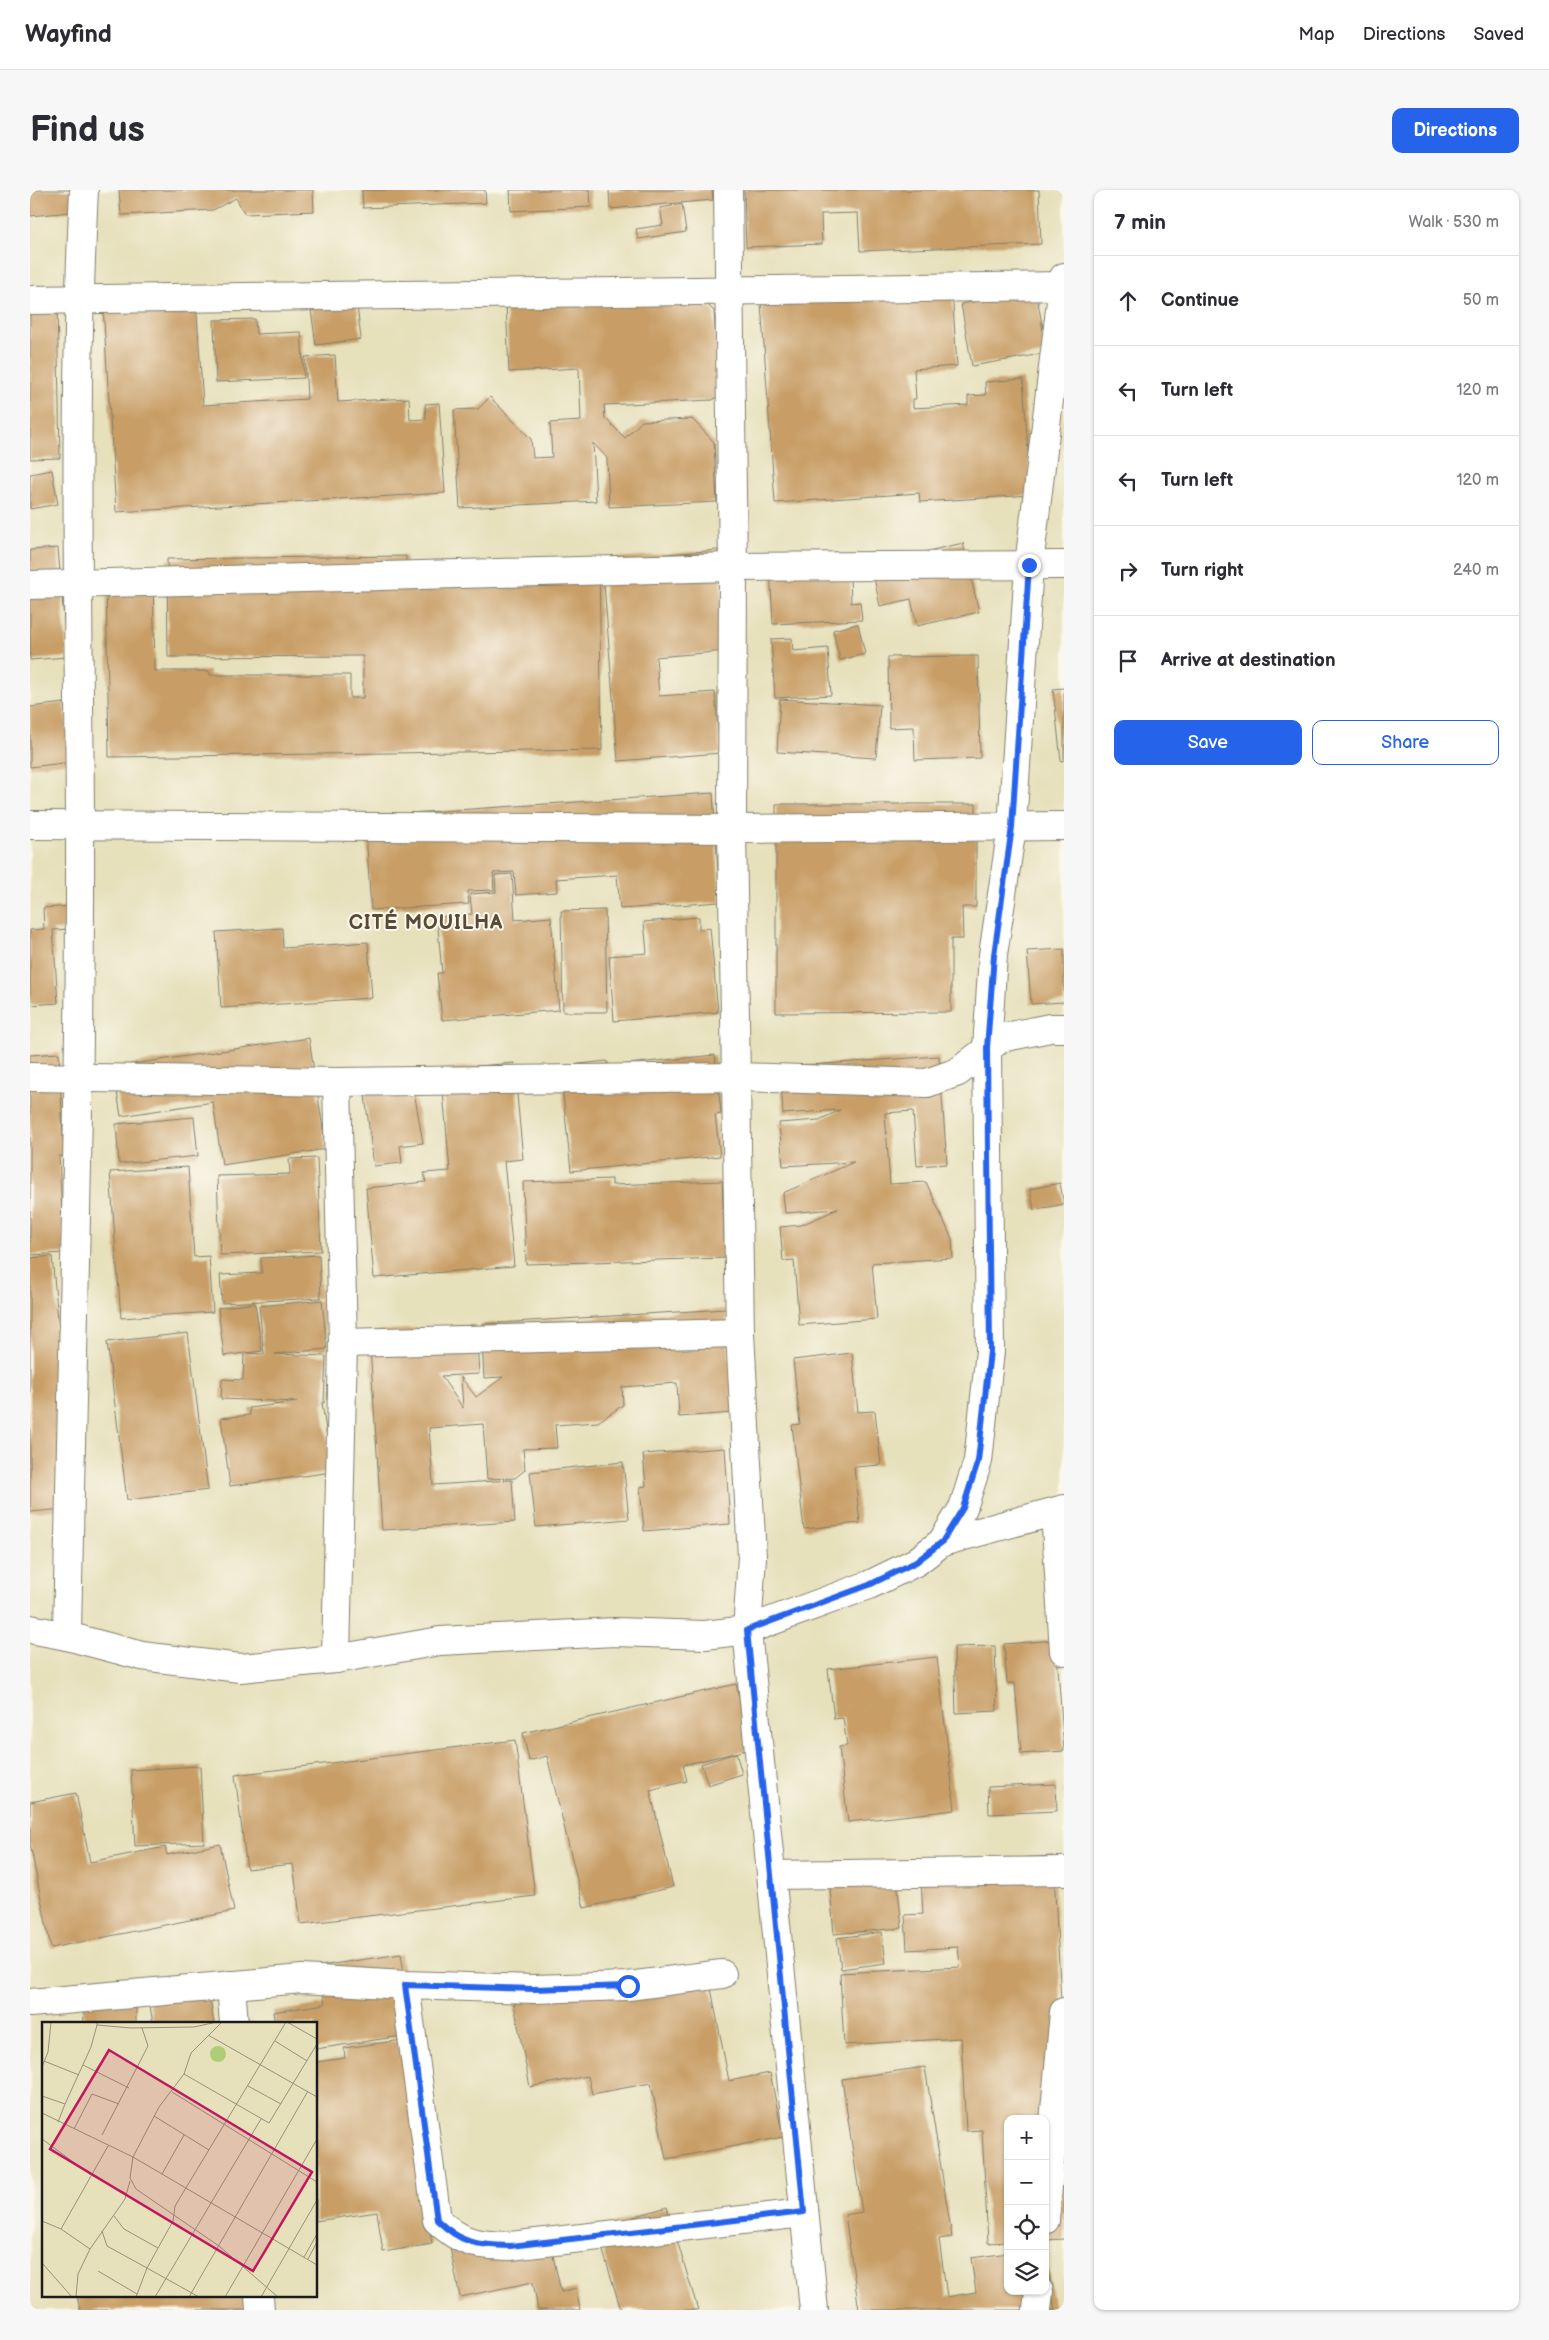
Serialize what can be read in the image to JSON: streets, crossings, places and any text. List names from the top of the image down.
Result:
{
  "districts": ["CITÉ MOUILHA"],
  "page": {
    "header": "Wayfind",
    "nav": ["Map", "Directions", "Saved"],
    "buttons": [
      "Directions",
      ["Save", "Share"]
    ],
    "title": "Find us",
    "heading": ["7 min", "Walk · 530 m"],
    "list": [
      ["Continue", "50 m"],
      ["Turn left", "120 m"],
      ["Turn left", "120 m"],
      ["Turn right", "240 m"],
      "Arrive at destination"
    ],
    "map_buttons": ["+", "−"]
  }
}
